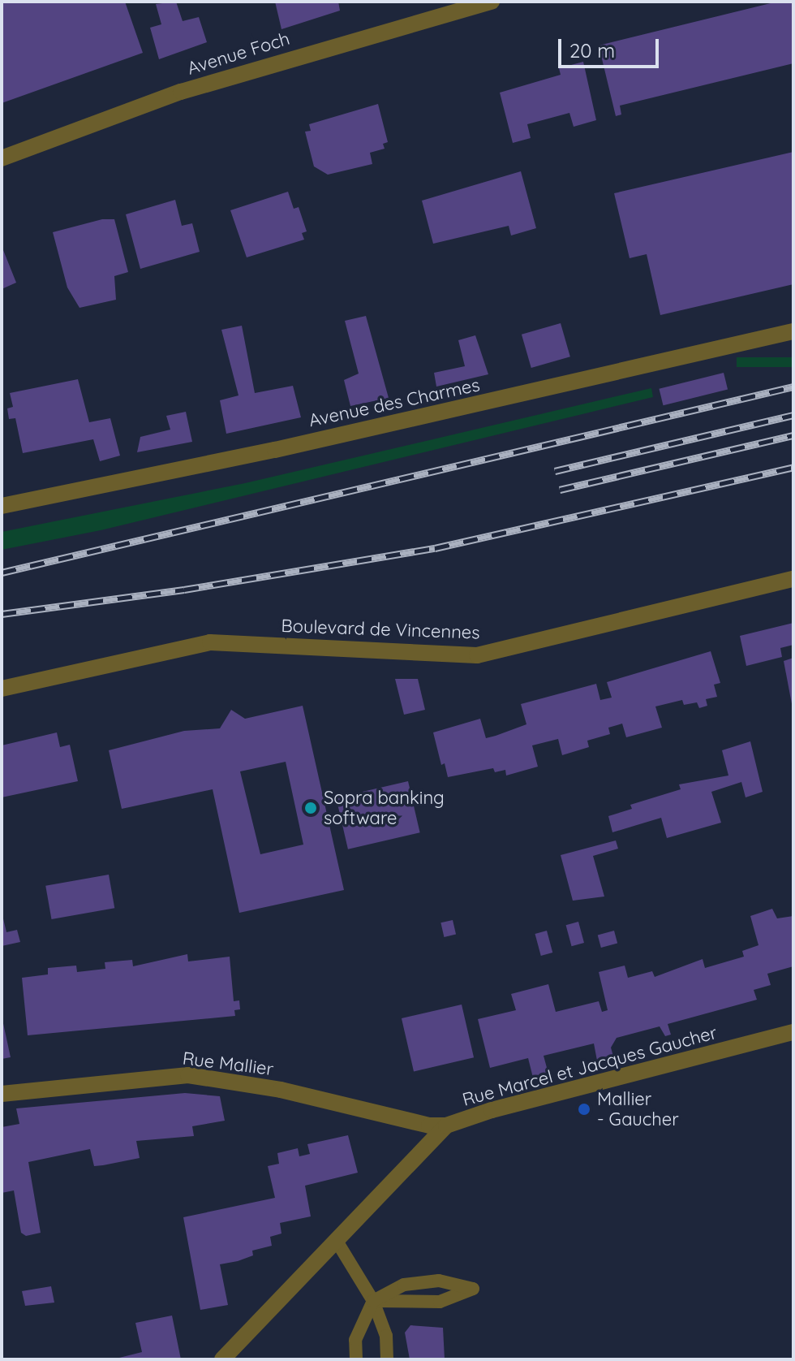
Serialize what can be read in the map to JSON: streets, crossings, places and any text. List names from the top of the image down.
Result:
{
  "streets": {
    "street": [
      "Avenue Foch",
      "Avenue des Charmes",
      "Boulevard de Vincennes",
      "Rue Mallier",
      "Rue Marcel et Jacques Gaucher"
    ]
  },
  "crossings": [
    ["Rue Mallier", "Rue Marcel et Jacques Gaucher"]
  ],
  "places": ["Sopra banking software", "Mallier - Gaucher"],
  "scale_bar": "20 m"
}
